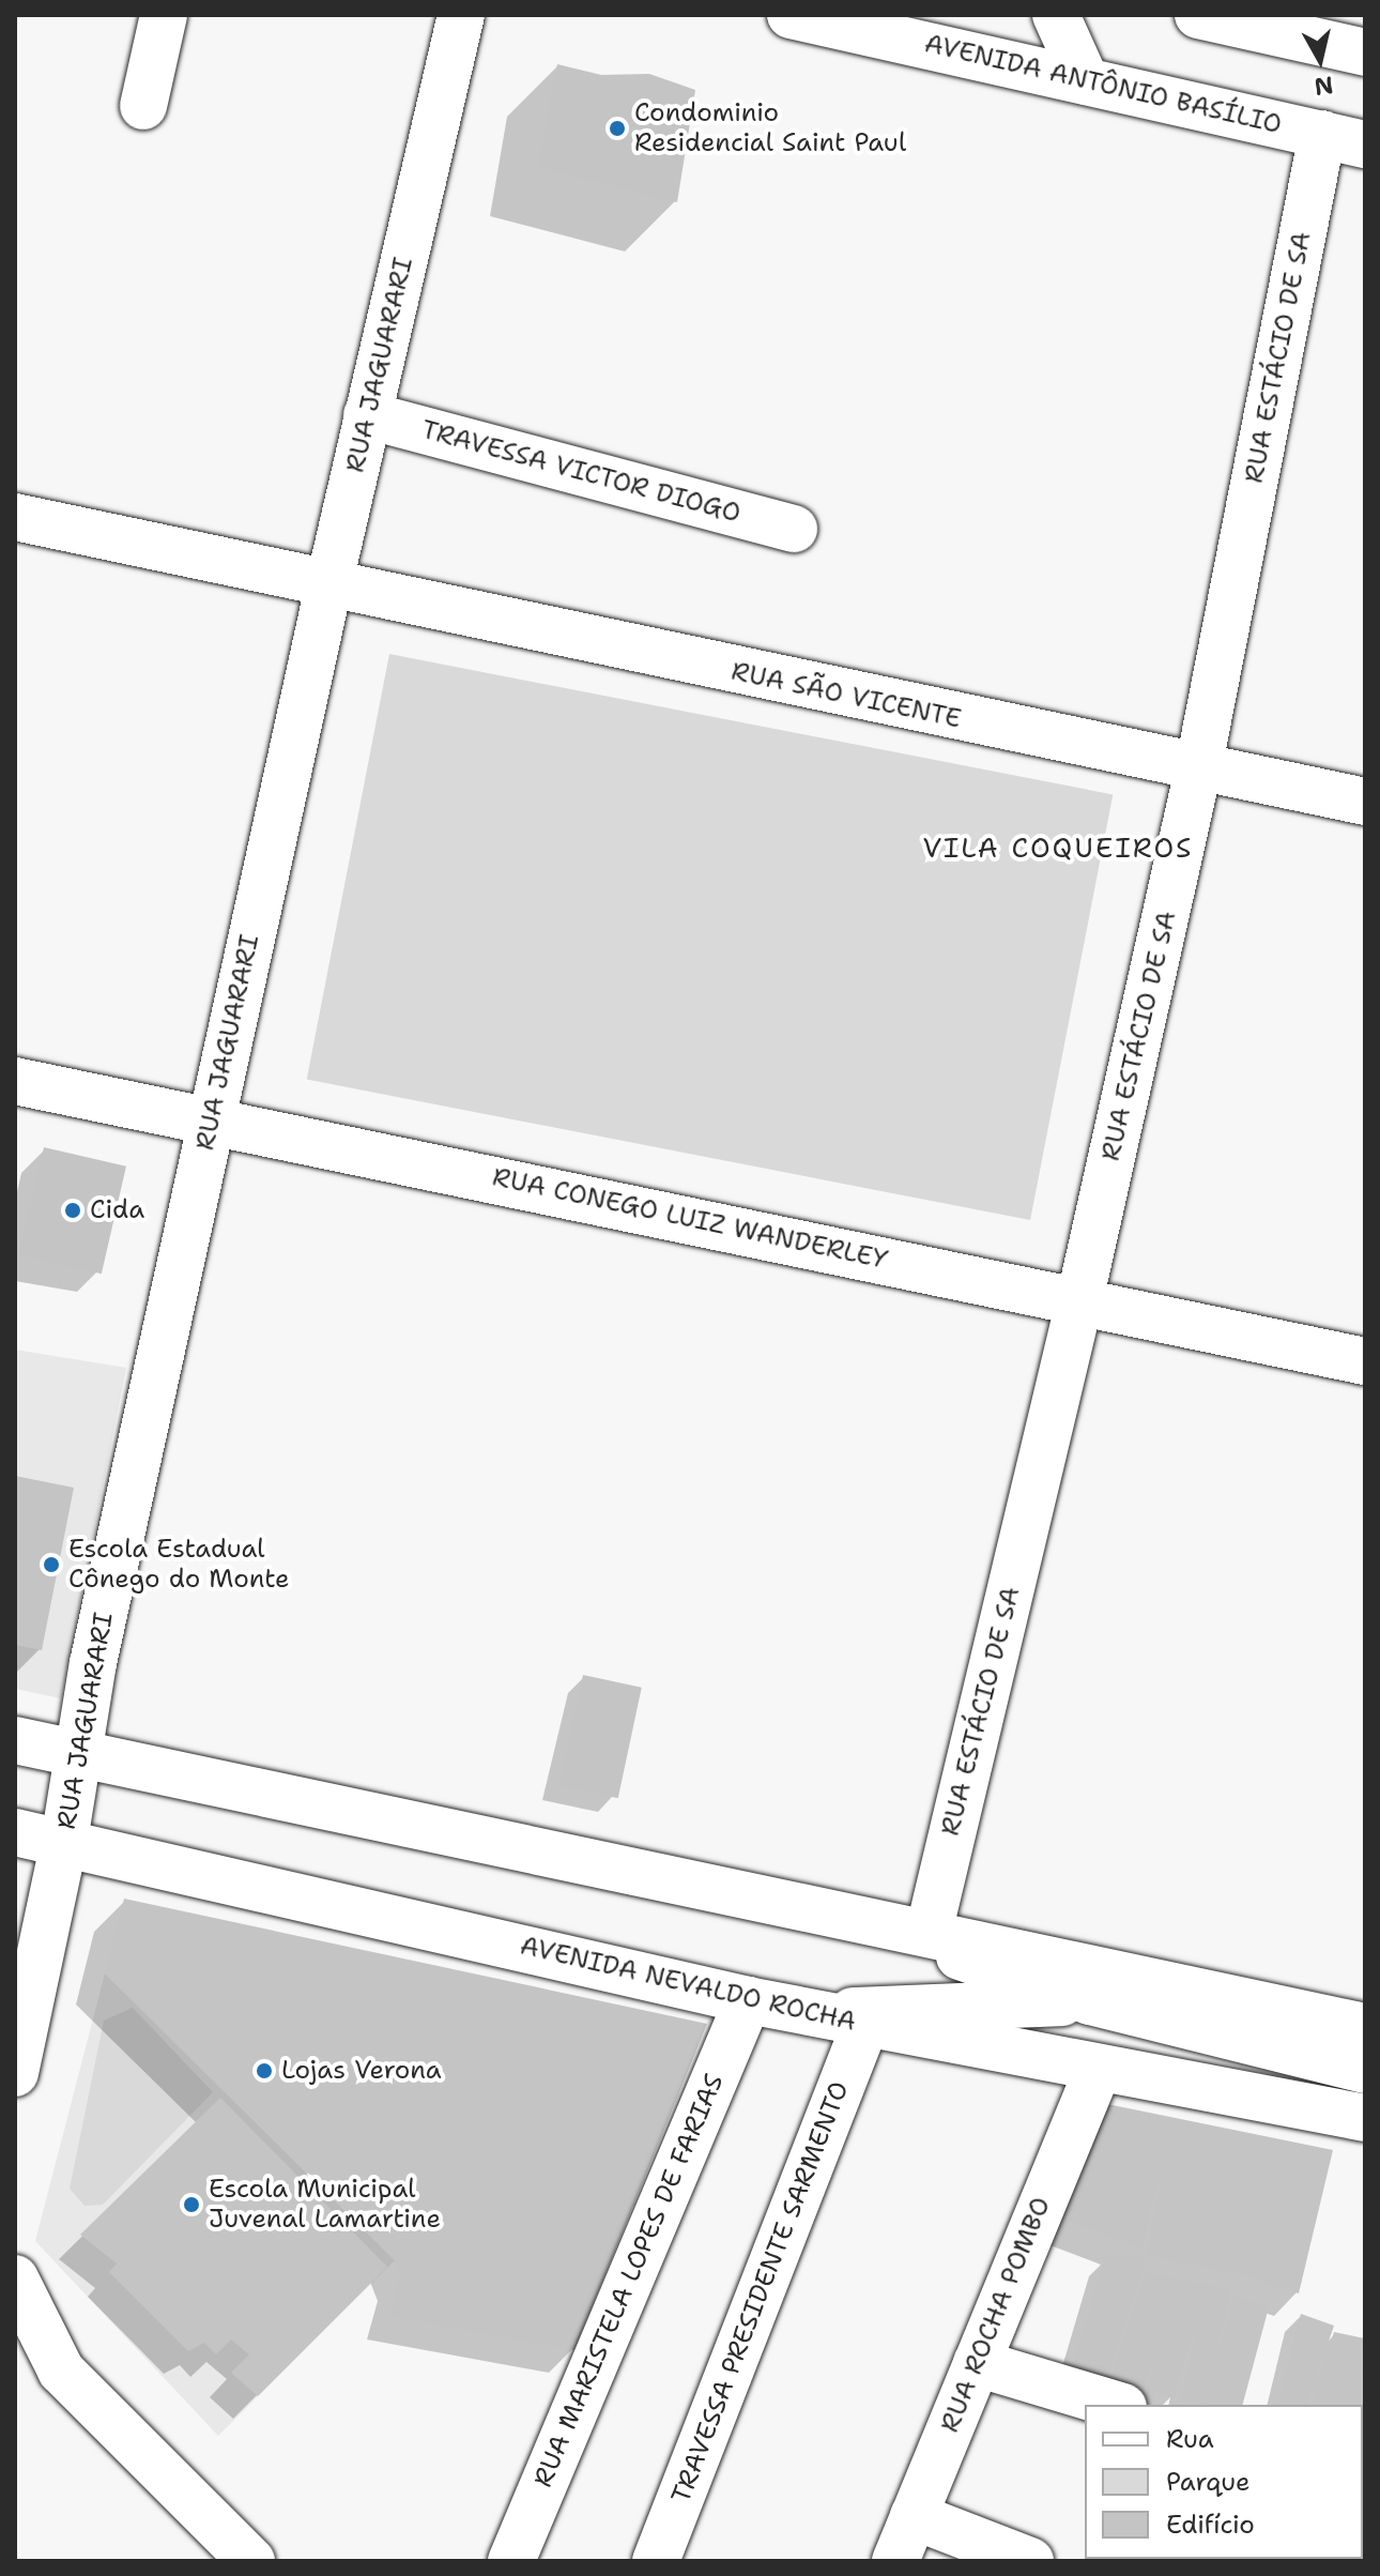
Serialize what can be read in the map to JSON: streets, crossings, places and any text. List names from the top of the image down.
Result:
{
  "streets": {
    "main road": [
      "AVENIDA ANTÔNIO BASÍLIO",
      "RUA ESTÁCIO DE SA",
      "RUA JAGUARARI",
      "TRAVESSA VICTOR DIOGO",
      "RUA SÃO VICENTE",
      "RUA CONEGO LUIZ WANDERLEY",
      "AVENIDA NEVALDO ROCHA",
      "RUA MARISTELA LOPES DE FARIAS",
      "TRAVESSA PRESIDENTE SARMENTO",
      "RUA ROCHA POMBO"
    ]
  },
  "crossings": [
    ["AVENIDA ANTÔNIO BASÍLIO", "RUA ESTÁCIO DE SA"],
    ["RUA ESTÁCIO DE SA", "RUA SÃO VICENTE"],
    ["RUA ESTÁCIO DE SA", "RUA CONEGO LUIZ WANDERLEY"],
    ["RUA JAGUARARI", "TRAVESSA VICTOR DIOGO"],
    ["RUA JAGUARARI", "RUA SÃO VICENTE"],
    ["RUA JAGUARARI", "RUA CONEGO LUIZ WANDERLEY"],
    ["RUA JAGUARARI", "AVENIDA NEVALDO ROCHA"],
    ["AVENIDA NEVALDO ROCHA", "RUA MARISTELA LOPES DE FARIAS"],
    ["AVENIDA NEVALDO ROCHA", "TRAVESSA PRESIDENTE SARMENTO"],
    ["AVENIDA NEVALDO ROCHA", "RUA ROCHA POMBO"]
  ],
  "districts": ["VILA COQUEIROS"],
  "places": [
    "Condominio Residencial Saint Paul",
    "Cida",
    "Escola Estadual Cônego do Monte",
    "Lojas Verona",
    "Escola Municipal Juvenal Lamartine"
  ],
  "legend": ["Rua", "Parque", "Edifício"],
  "north": "bottom"
}
